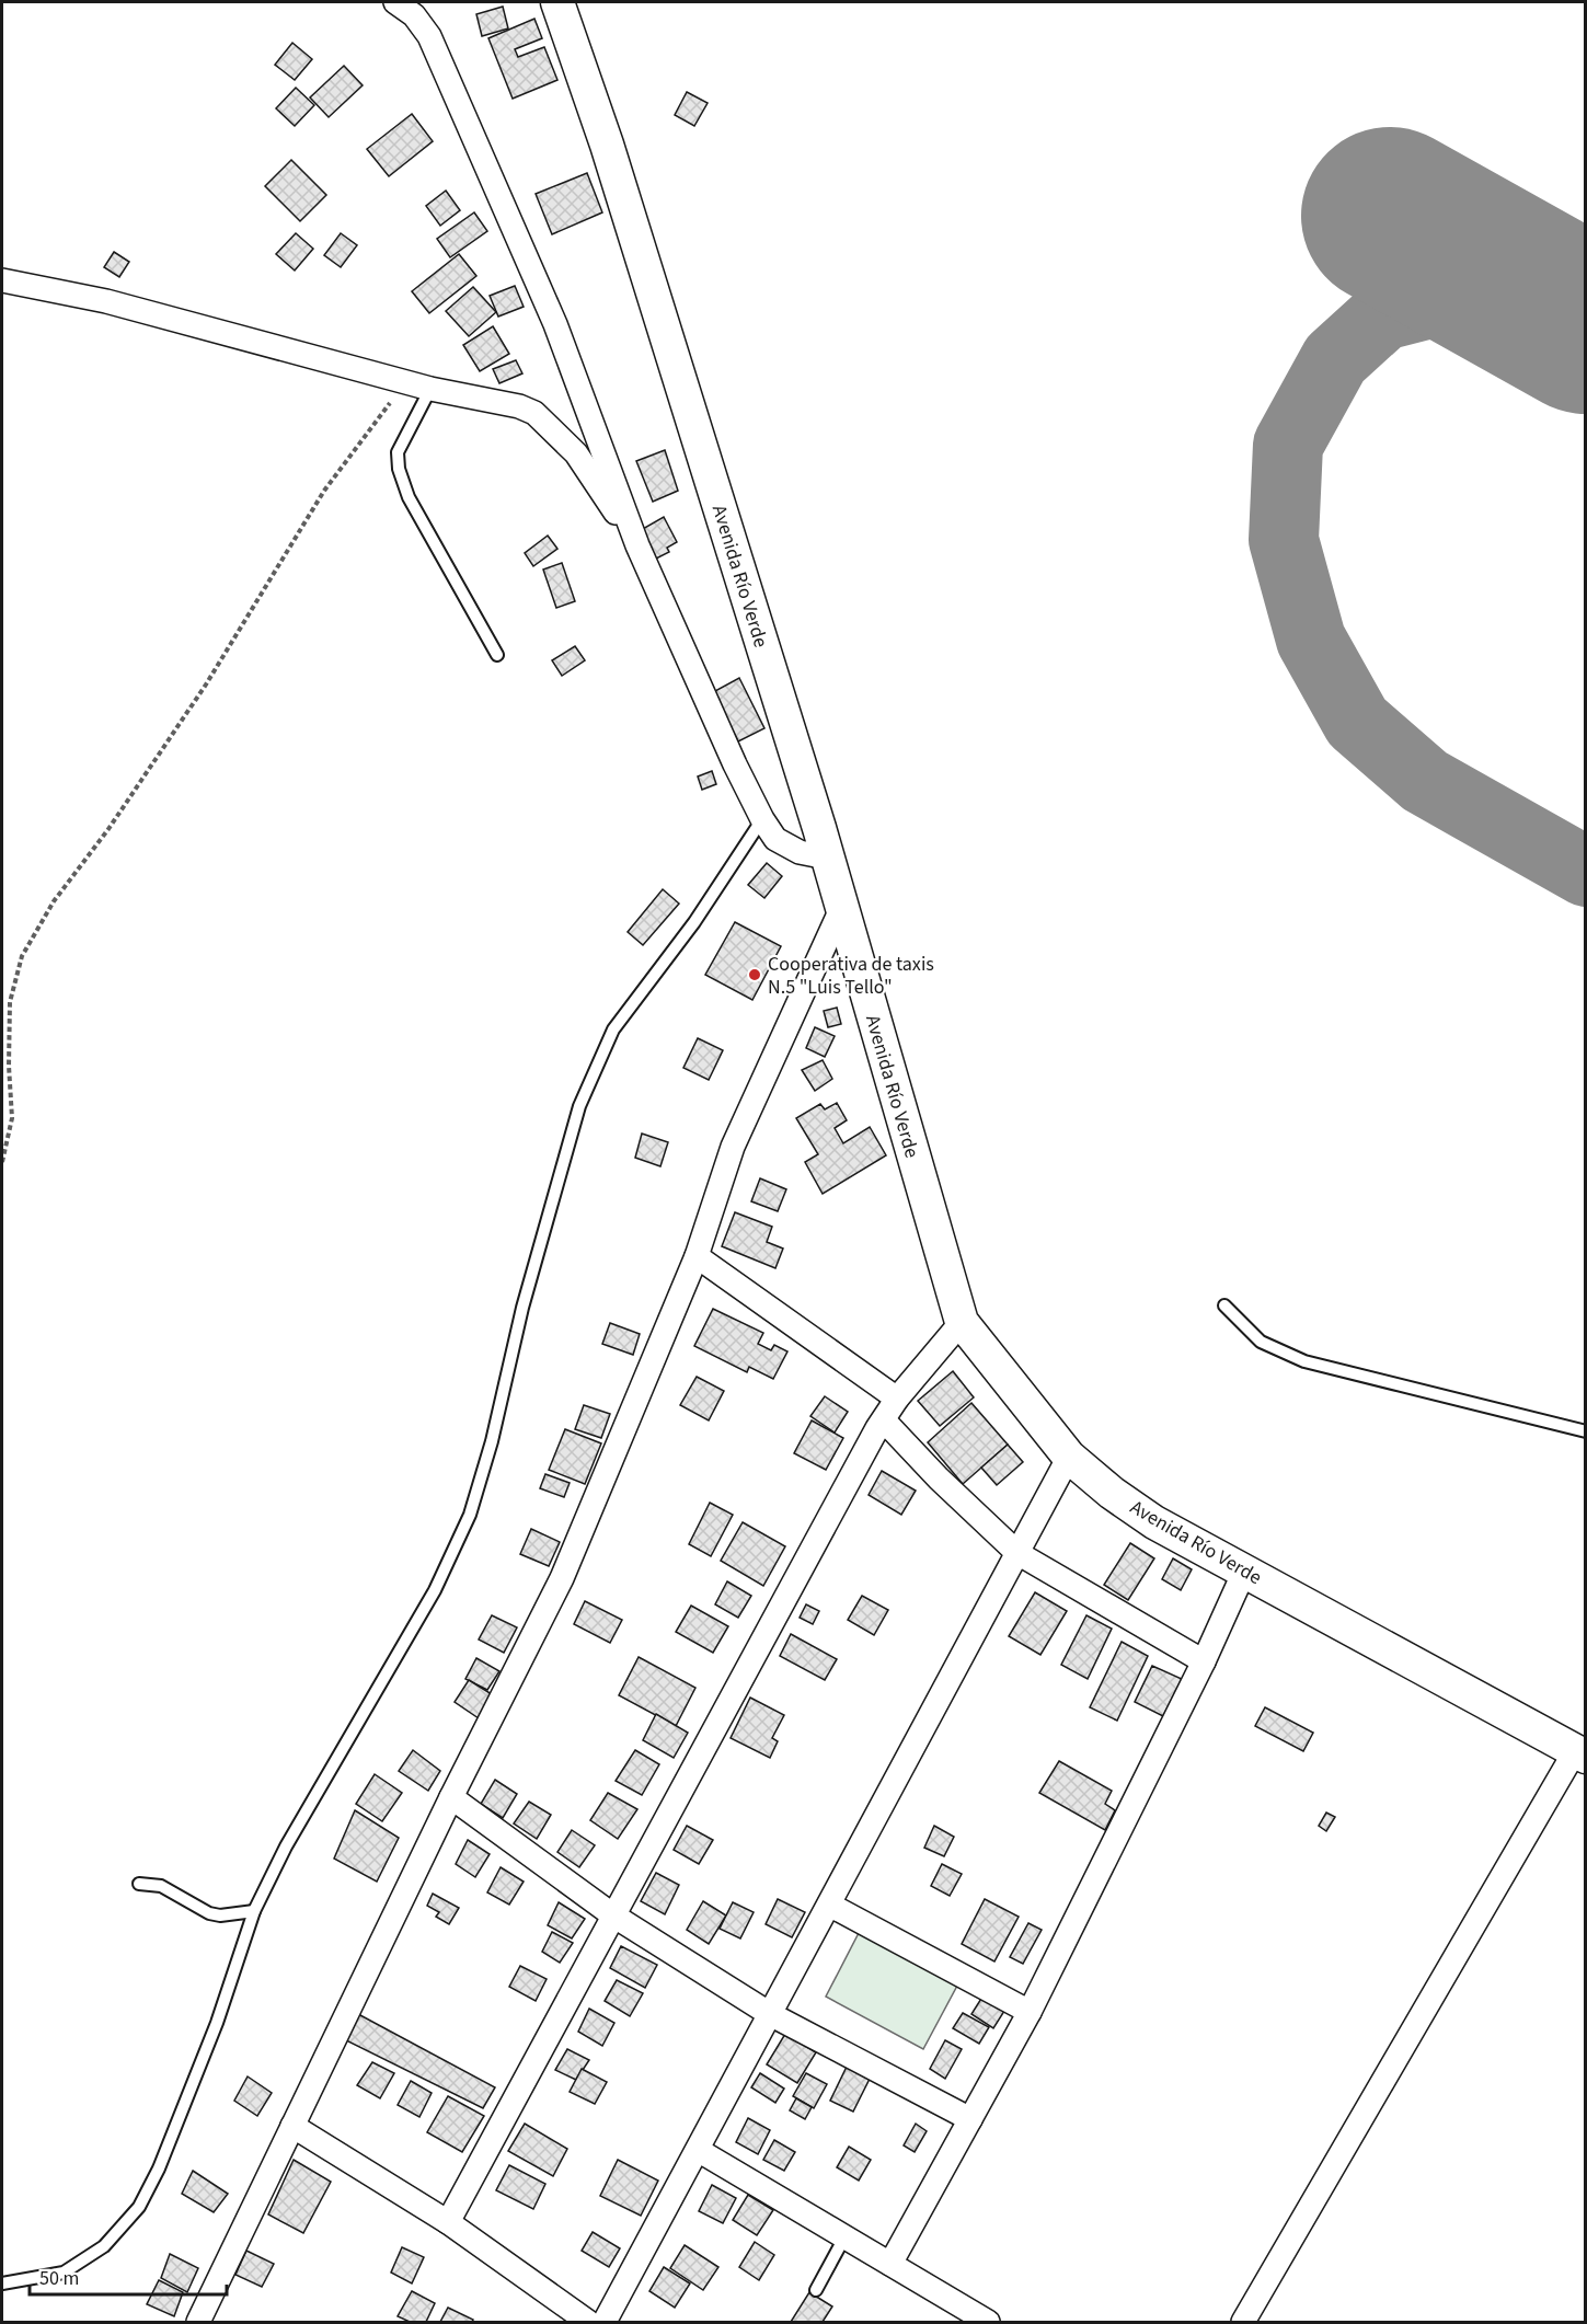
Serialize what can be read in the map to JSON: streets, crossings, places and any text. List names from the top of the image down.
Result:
{
  "streets": {
    "main road": ["Avenida Río Verde"]
  },
  "places": ["Cooperativa de taxis N.5 \"Luis Tello\""],
  "scale_bar": "50 m"
}
